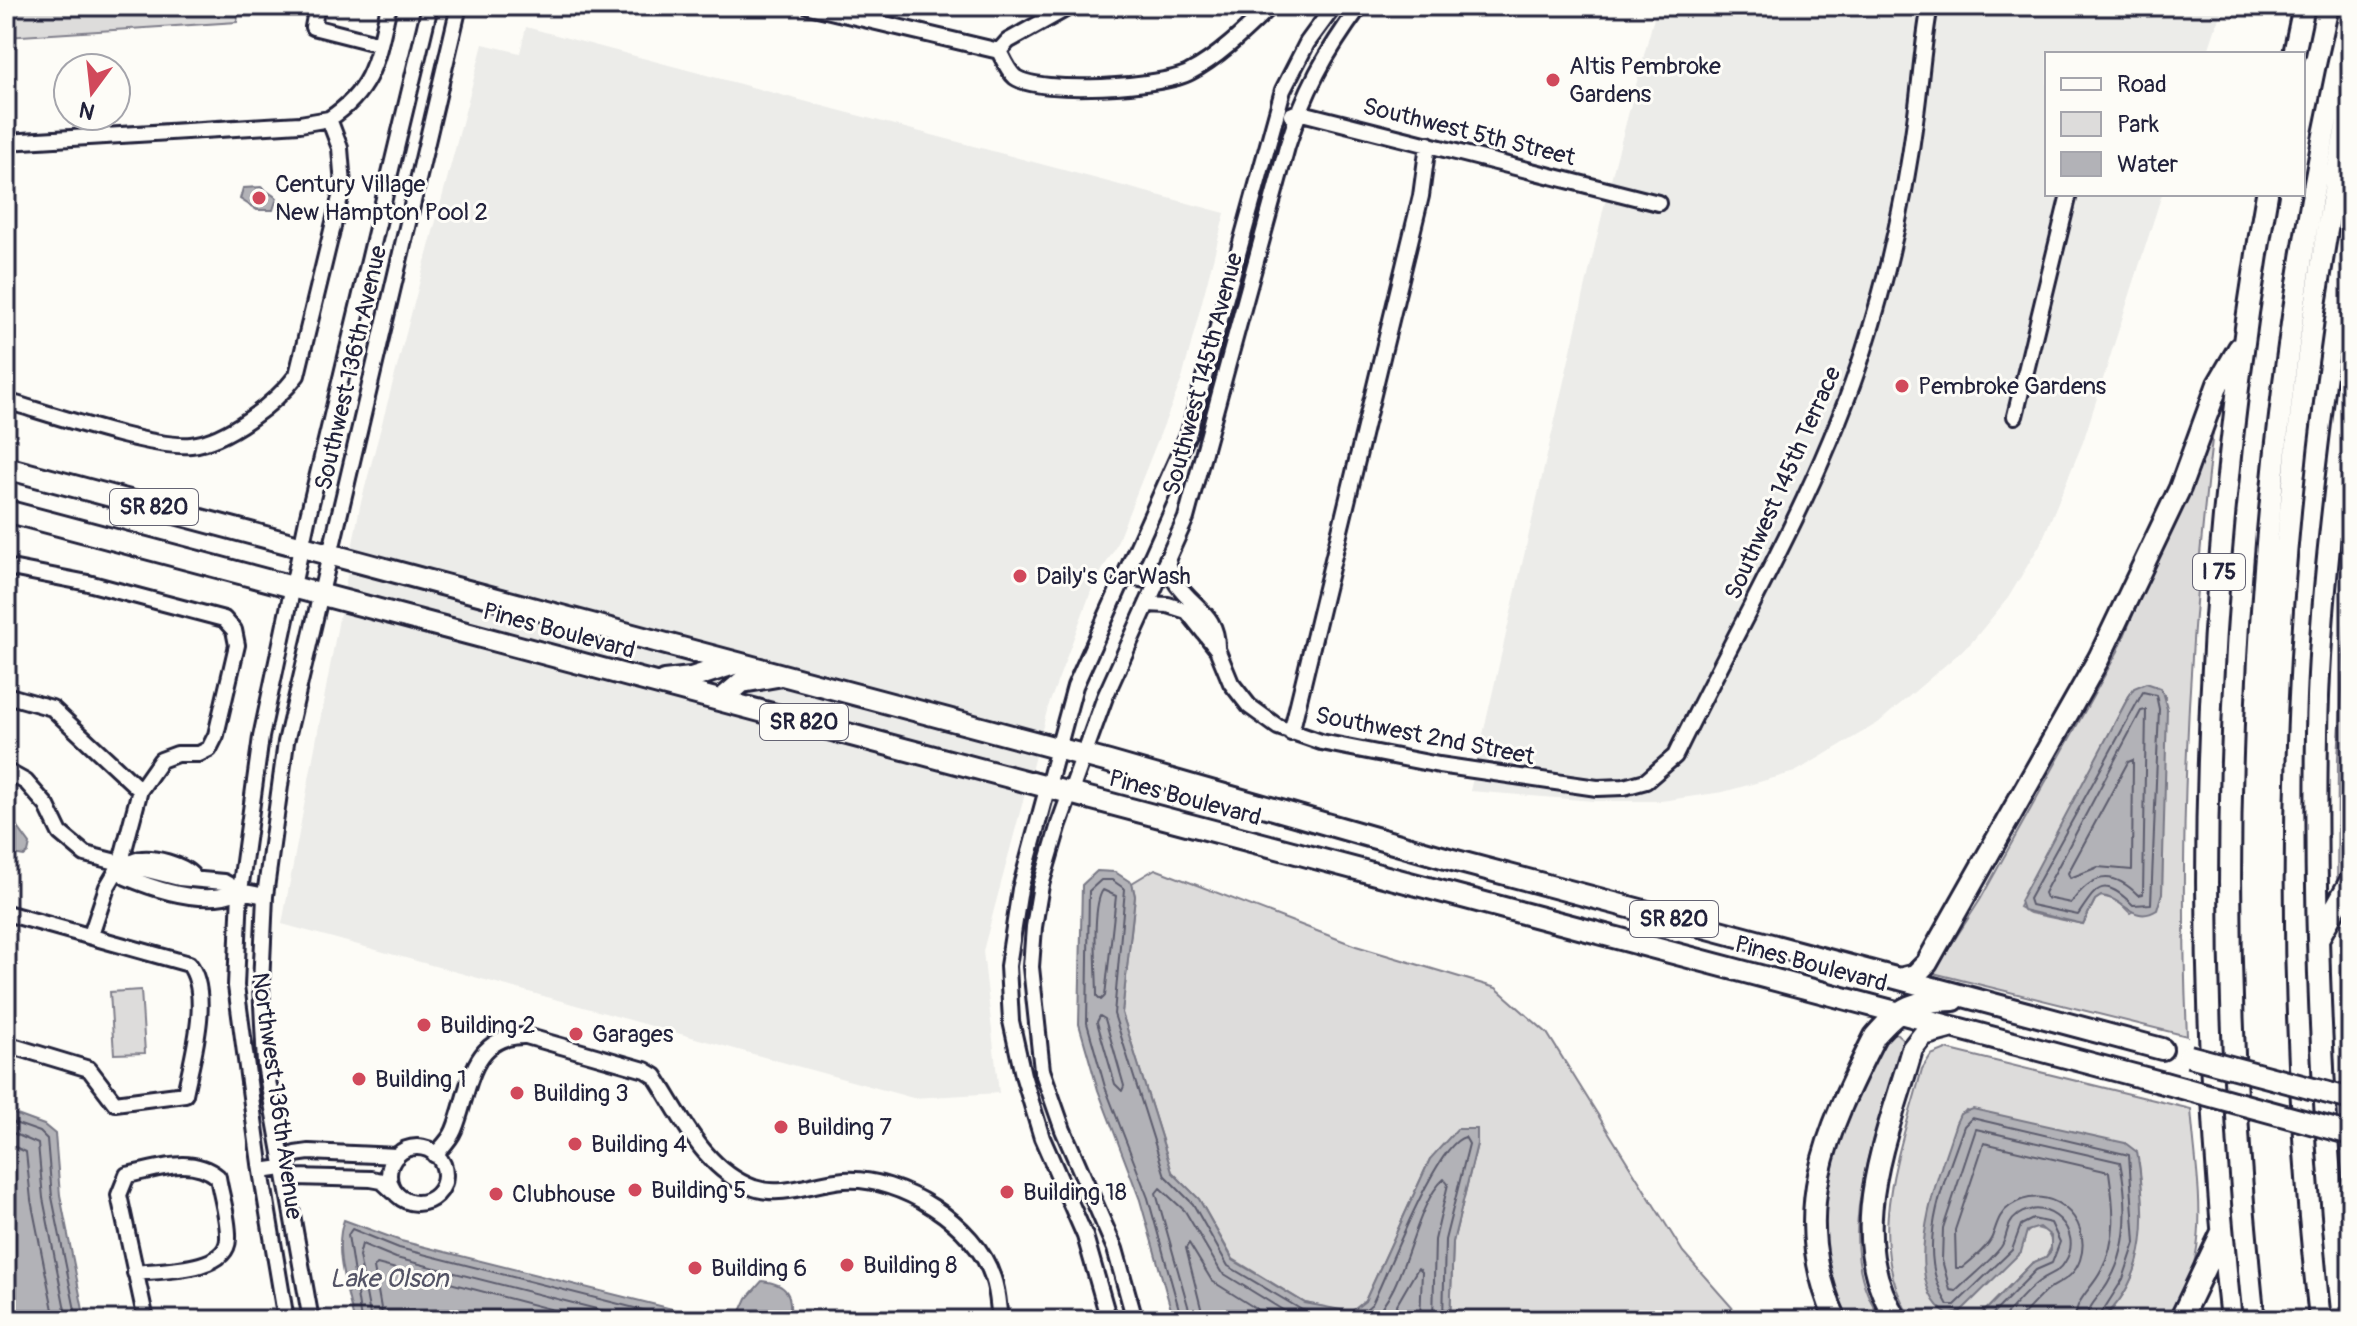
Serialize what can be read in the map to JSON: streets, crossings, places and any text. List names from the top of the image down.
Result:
{
  "streets": {
    "highway": ["SR 820", "I 75", "Pines Boulevard"],
    "street": [
      "Southwest 5th Street",
      "Southwest 136th Avenue",
      "Southwest 145th Avenue",
      "Southwest 145th Terrace",
      "Southwest 2nd Street",
      "Northwest 136th Avenue"
    ]
  },
  "crossings": [
    ["Southwest 5th Street", "Southwest 145th Avenue"],
    ["Southwest 136th Avenue", "Pines Boulevard"],
    ["Southwest 136th Avenue", "Northwest 136th Avenue"],
    ["Southwest 145th Avenue", "Pines Boulevard"],
    ["Southwest 145th Avenue", "Southwest 2nd Street"],
    ["Southwest 145th Terrace", "Southwest 2nd Street"],
    ["Pines Boulevard", "Northwest 136th Avenue"]
  ],
  "water": ["Lake Olson"],
  "places": [
    "Altis Pembroke Gardens",
    "Century Village New Hampton Pool 2",
    "Pembroke Gardens",
    "Daily's CarWash",
    "Building 2",
    "Garages",
    "Building 1",
    "Building 3",
    "Building 7",
    "Building 4",
    "Building 5",
    "Building 18",
    "Clubhouse",
    "Building 8",
    "Building 6"
  ],
  "legend": ["Road", "Park", "Water"],
  "north": "bottom"
}
